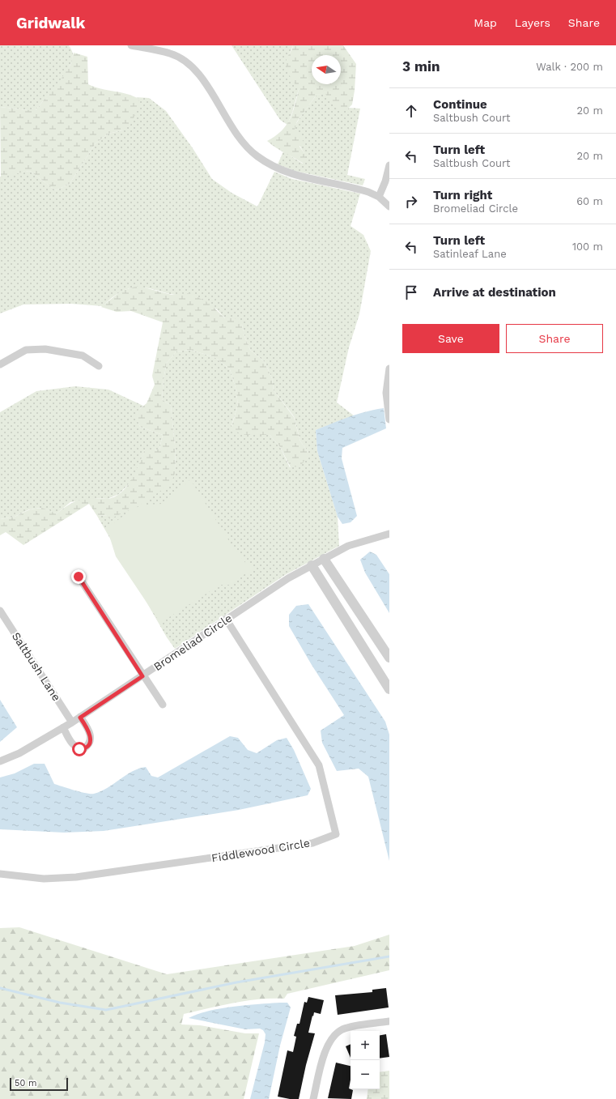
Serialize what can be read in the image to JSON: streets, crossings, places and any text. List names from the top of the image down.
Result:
{
  "streets": {
    "street": ["Bromeliad Circle", "Saltbush Lane", "Fiddlewood Circle"]
  },
  "crossings": [
    ["Bromeliad Circle", "Saltbush Lane"],
    ["Bromeliad Circle", "Fiddlewood Circle"]
  ],
  "scale_bar": "50 m",
  "north": "left",
  "page": {
    "header": "Gridwalk",
    "nav": ["Map", "Layers", "Share"],
    "heading": ["3 min", "Walk · 200 m"],
    "list": [
      ["Continue", "Saltbush Court", "20 m"],
      ["Turn left", "Saltbush Court", "20 m"],
      ["Turn right", "Bromeliad Circle", "60 m"],
      ["Turn left", "Satinleaf Lane", "100 m"],
      "Arrive at destination"
    ],
    "buttons": ["Save", "Share"],
    "map_buttons": ["+", "−"],
    "scale": "50 m"
  }
}
